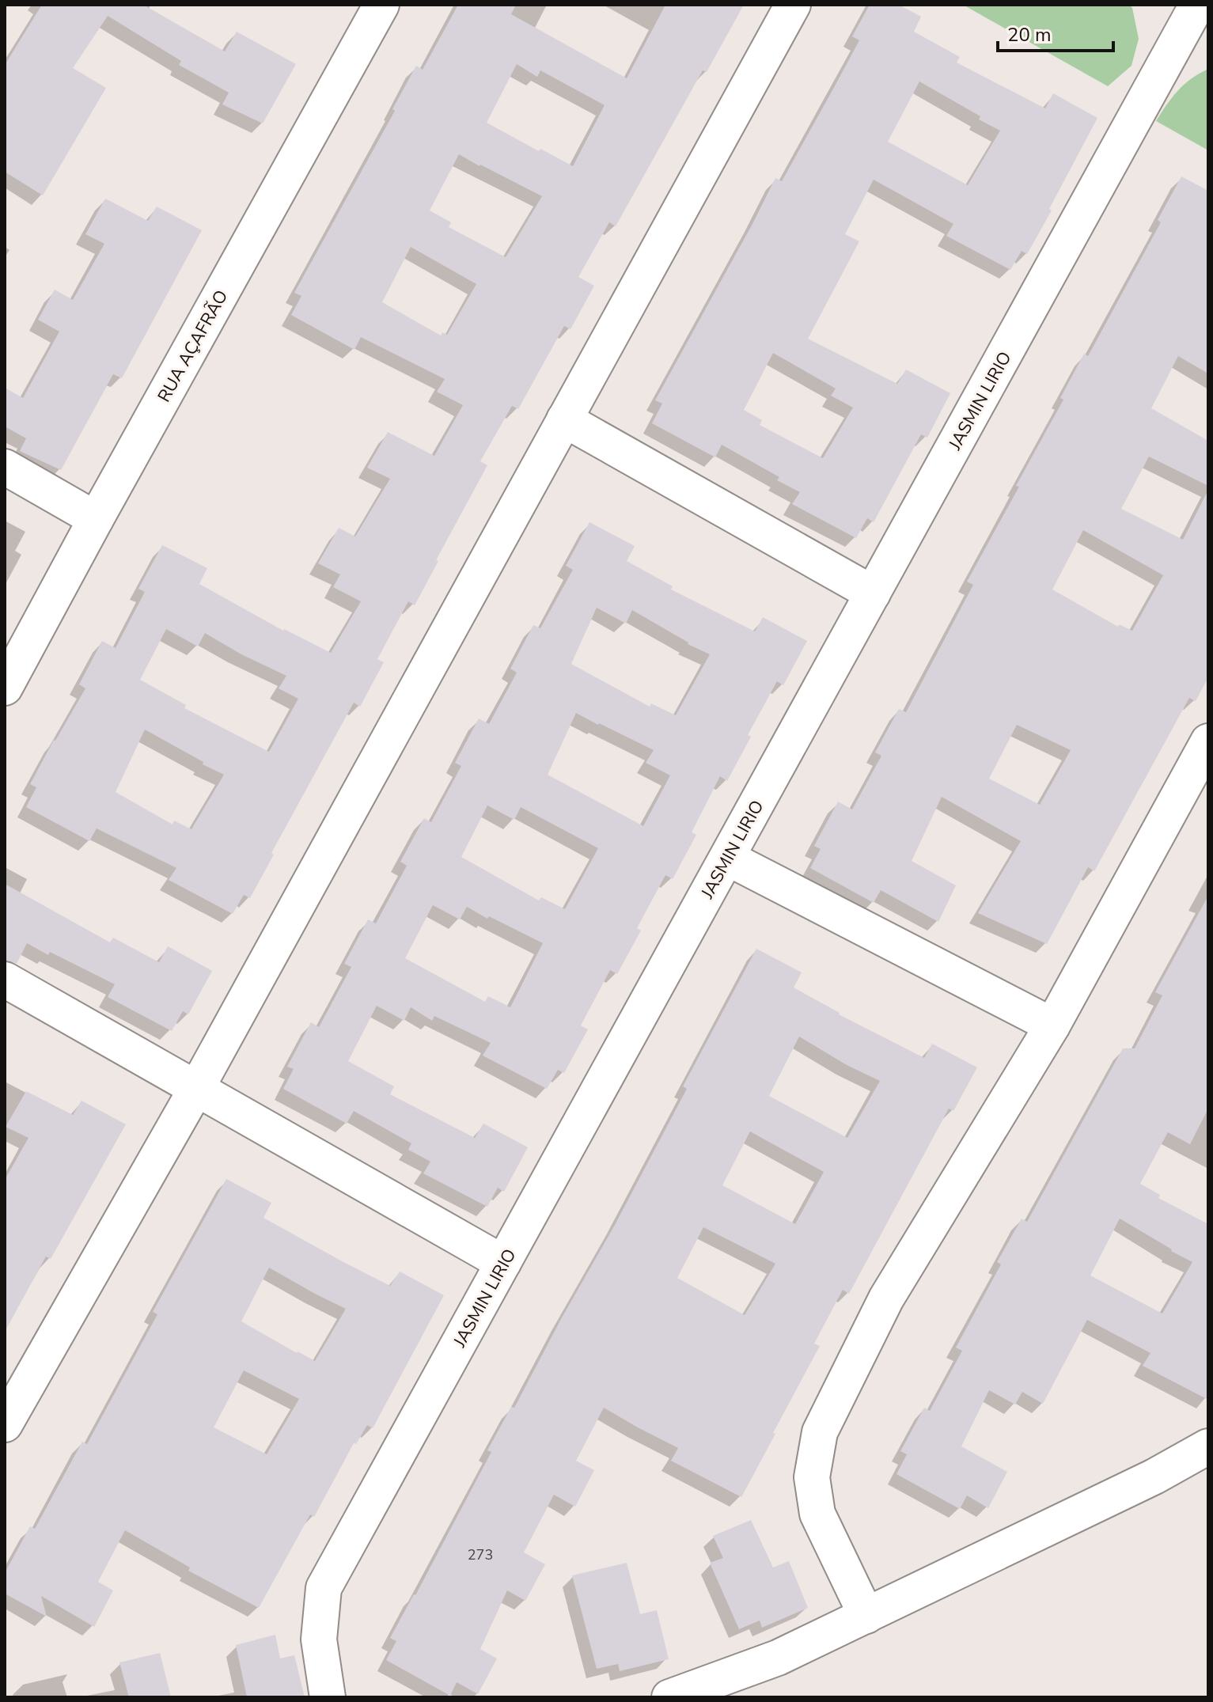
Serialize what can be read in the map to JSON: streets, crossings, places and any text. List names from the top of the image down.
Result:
{
  "streets": {
    "street": ["RUA AÇAFRÃO", "JASMIN LIRIO"]
  },
  "house_numbers": ["273"],
  "scale_bar": "20 m"
}
